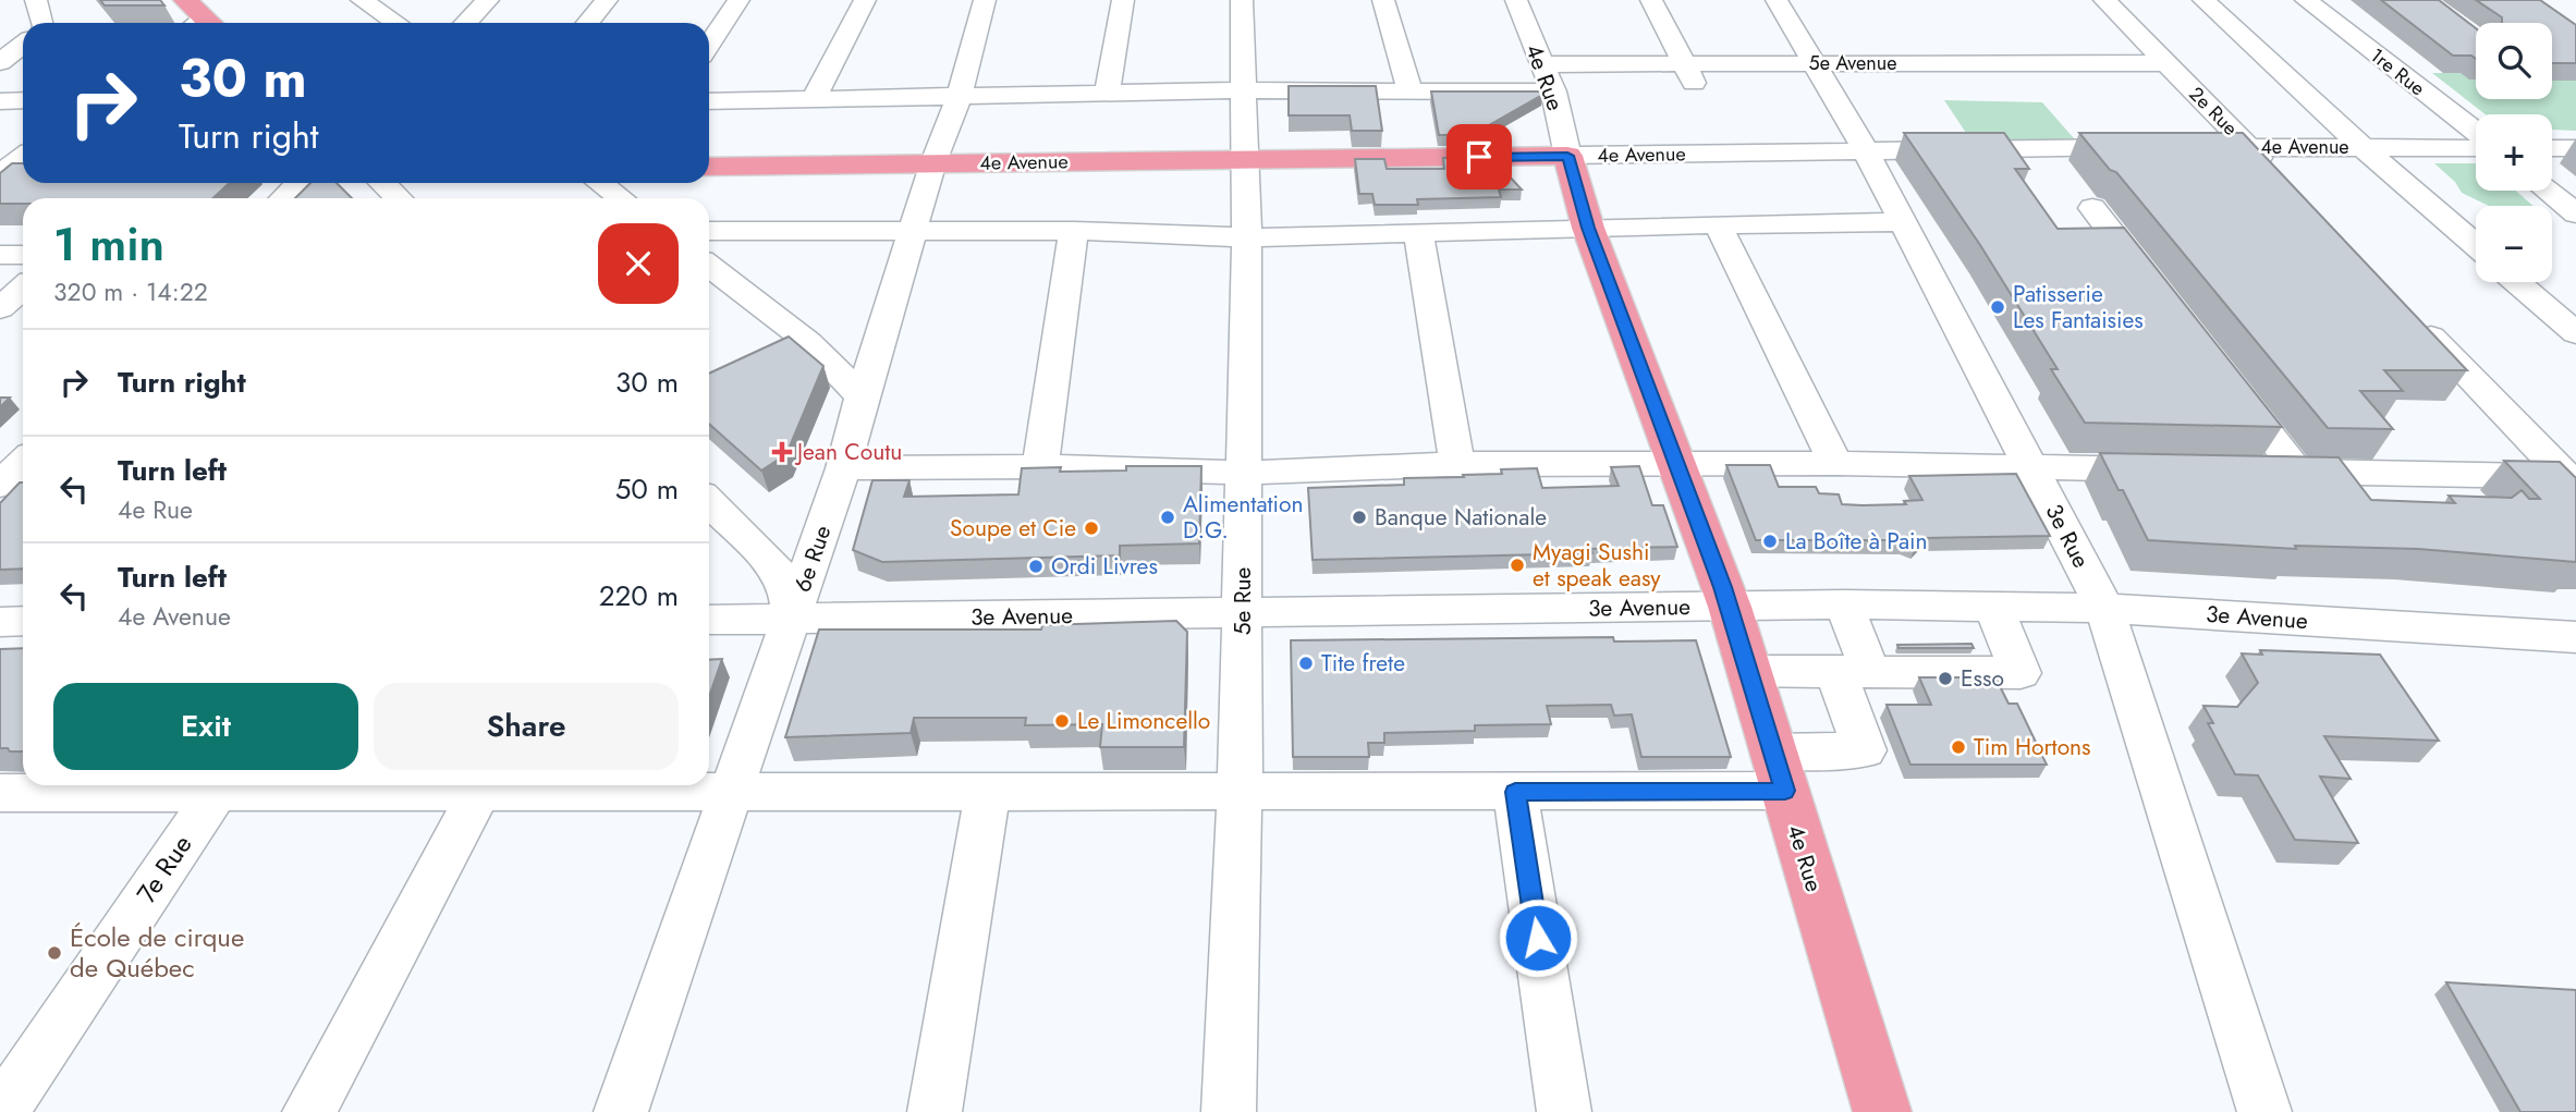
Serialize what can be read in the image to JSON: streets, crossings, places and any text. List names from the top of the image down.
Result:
{
  "streets": {
    "main road": ["4e Rue", "4e Avenue"],
    "street": [
      "5e Avenue",
      "1re Rue",
      "2e Rue",
      "3e Rue",
      "6e Rue",
      "5e Rue",
      "3e Avenue",
      "7e Rue"
    ]
  },
  "crossings": [
    ["5e Avenue", "2e Rue"],
    ["5e Avenue", "3e Rue"],
    ["4e Rue", "4e Avenue"],
    ["4e Rue", "3e Avenue"],
    ["2e Rue", "4e Avenue"],
    ["4e Avenue", "3e Rue"],
    ["4e Avenue", "6e Rue"],
    ["4e Avenue", "5e Rue"],
    ["3e Rue", "3e Avenue"],
    ["6e Rue", "3e Avenue"],
    ["5e Rue", "3e Avenue"]
  ],
  "places": {
    "other": [
      "Patisserie Les Fantaisies",
      "Alimentation D.G.",
      "Banque Nationale",
      "Soupe et Cie",
      "La Boîte à Pain",
      "Myagi Sushi et speak easy",
      "Ordi Livres",
      "Tite frete",
      "Esso",
      "Le Limoncello",
      "Tim Hortons",
      "École de cirque de Québec"
    ],
    "health": ["Jean Coutu"]
  },
  "page": {
    "map_buttons": ["+", "−"],
    "turn": ["30 m", "Turn right"],
    "heading": ["1 min", "320 m · 14:22"],
    "list": [
      {
        "name": "Turn right",
        "value": "30 m"
      },
      {
        "name": "Turn left",
        "note": "4e Rue",
        "value": "50 m"
      },
      {
        "name": "Turn left",
        "note": "4e Avenue",
        "value": "220 m"
      }
    ],
    "buttons": ["Exit", "Share"]
  }
}
